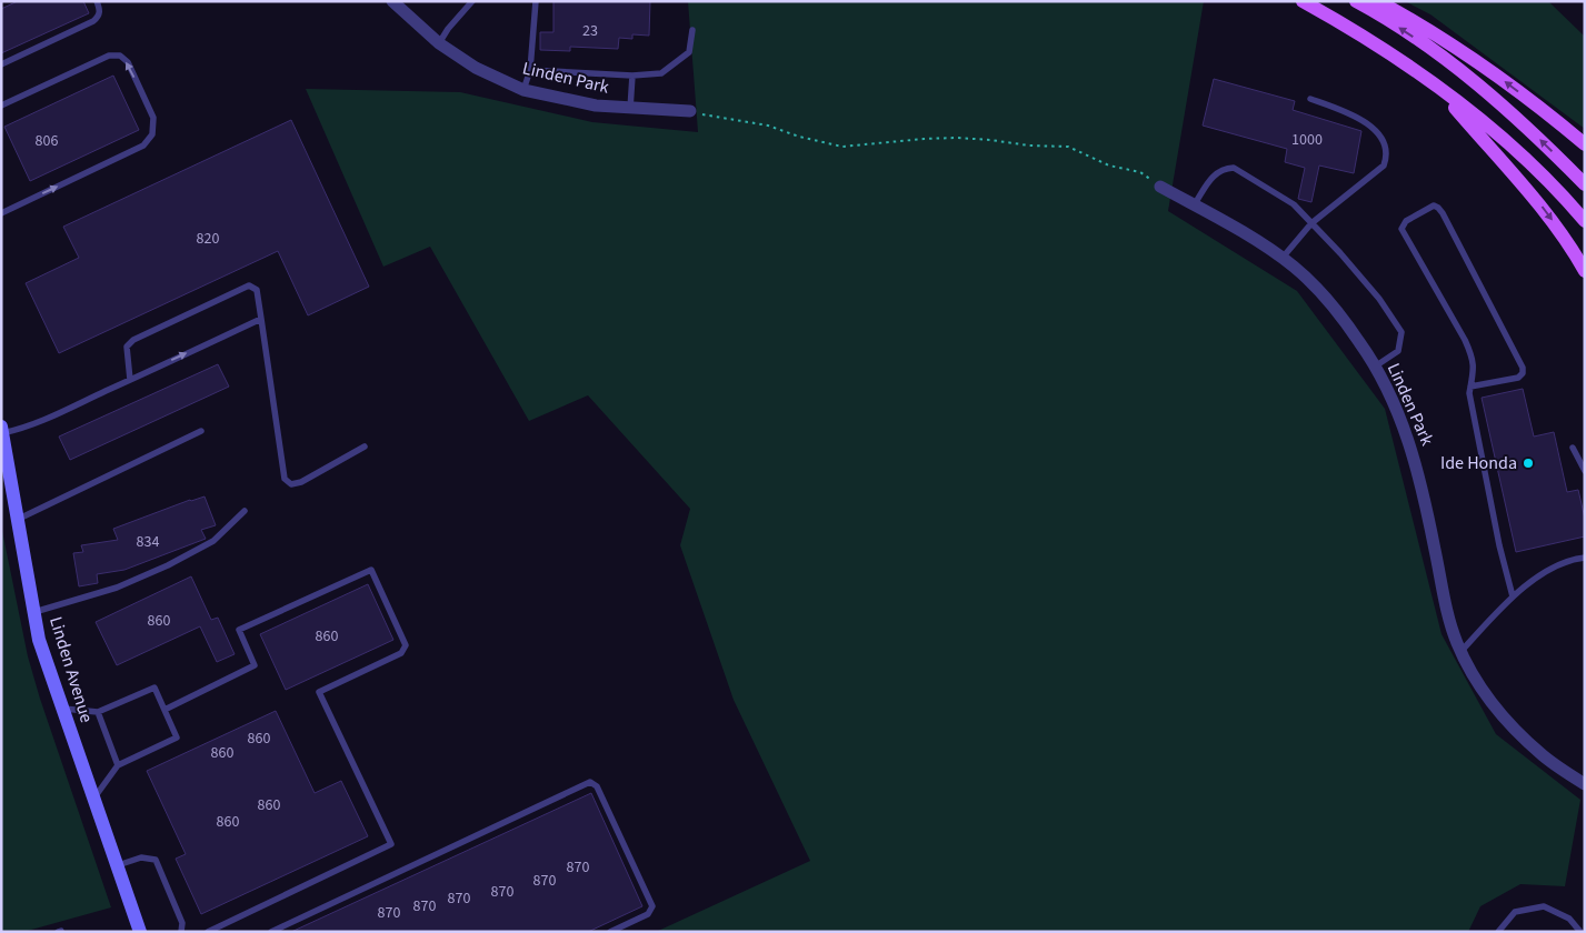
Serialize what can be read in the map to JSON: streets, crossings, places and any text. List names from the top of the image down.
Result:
{
  "streets": {
    "main road": ["Linden Avenue"],
    "street": ["Linden Park"]
  },
  "places": ["Ide Honda"],
  "house_numbers": [
    "23",
    "1000",
    "806",
    "820",
    "834",
    "860",
    "860",
    "860",
    "860",
    "860",
    "860",
    "870",
    "870",
    "870",
    "870",
    "870",
    "870"
  ]
}
